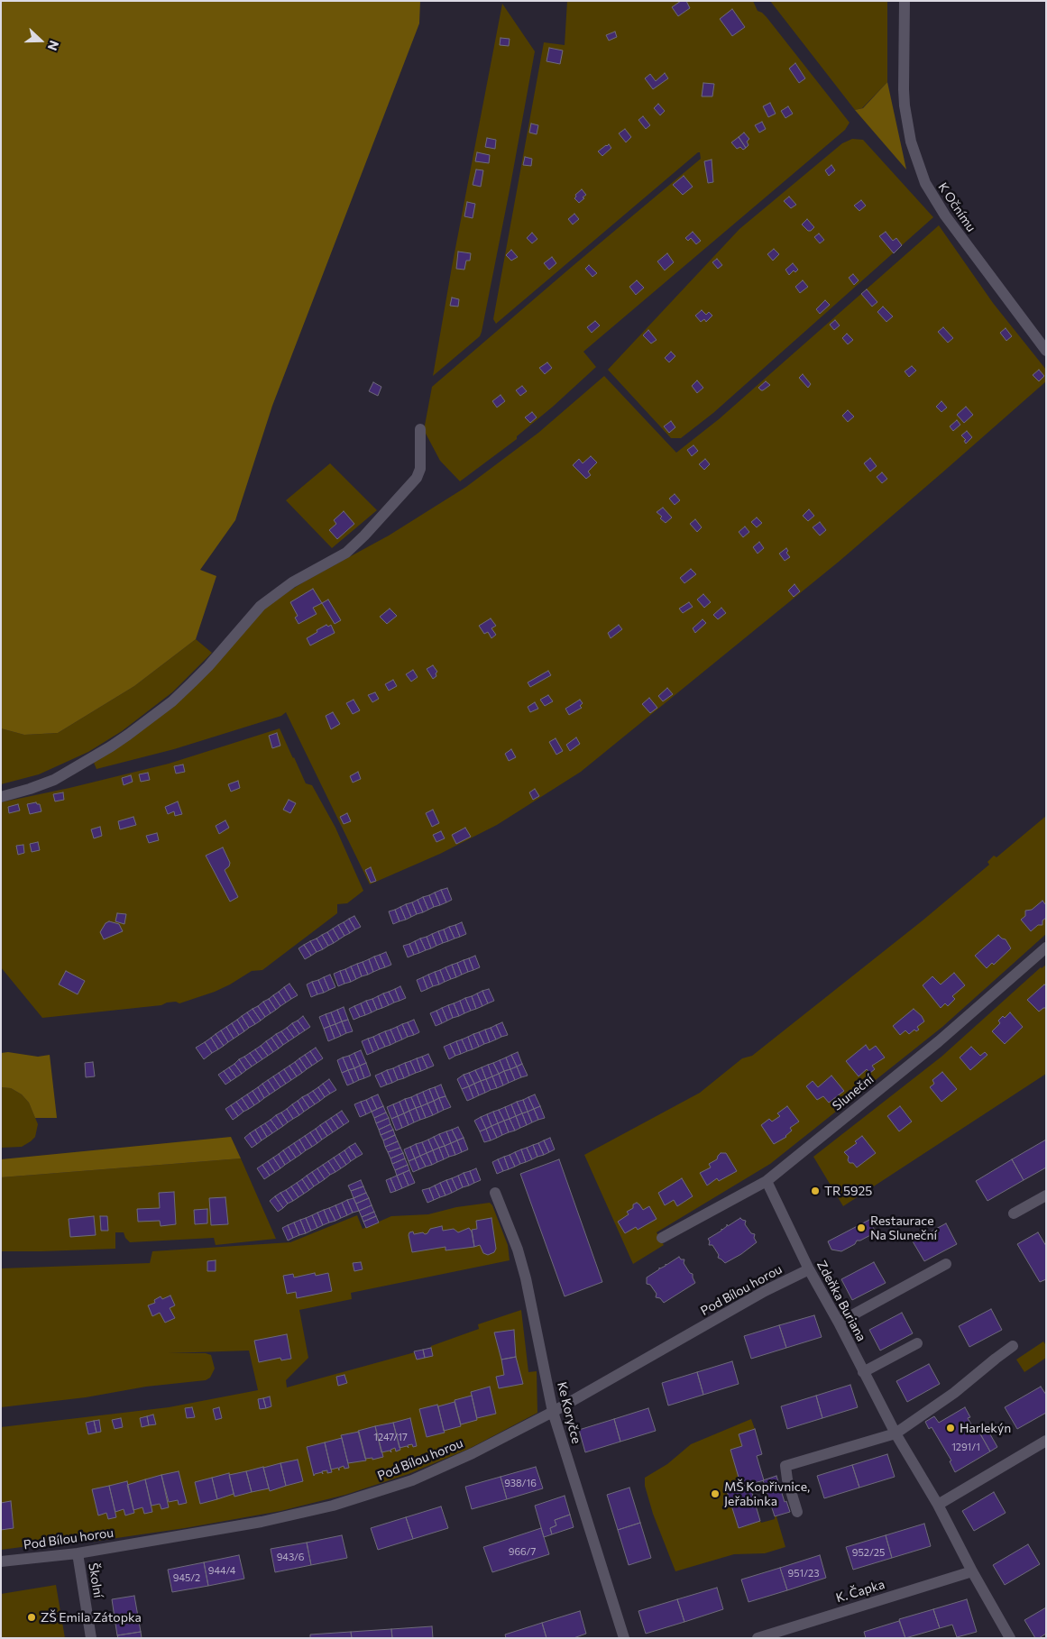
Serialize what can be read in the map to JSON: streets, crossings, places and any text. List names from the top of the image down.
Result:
{
  "streets": {
    "street": [
      "K Očnímu",
      "Sluneční",
      "Pod Bílou horou",
      "Zdeňka Buriana",
      "Ke Koryčce",
      "Školní",
      "K. Čapka"
    ]
  },
  "crossings": [
    ["Sluneční", "Zdeňka Buriana"],
    ["Pod Bílou horou", "Zdeňka Buriana"],
    ["Pod Bílou horou", "Ke Koryčce"],
    ["Pod Bílou horou", "Školní"],
    ["Zdeňka Buriana", "K. Čapka"]
  ],
  "places": [
    "TR 5925",
    "Restaurace Na Sluneční",
    "Harlekýn",
    "MŠ Kopřivnice, Jeřabinka",
    "ZŠ Emila Zátopka"
  ],
  "house_numbers": [
    "1247/17",
    "1291/1",
    "938/16",
    "966/7",
    "952/25",
    "943/6",
    "944/4",
    "951/23",
    "945/2"
  ],
  "north": "right"
}
